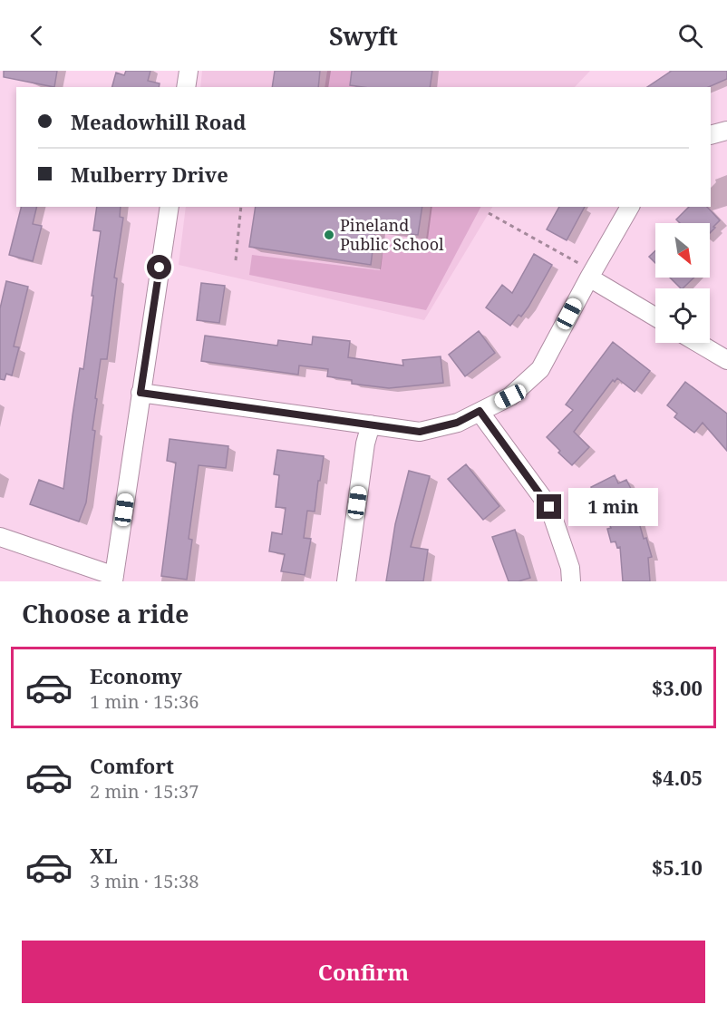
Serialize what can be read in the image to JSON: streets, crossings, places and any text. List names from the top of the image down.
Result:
{
  "places": ["Pineland Public School"],
  "north": "bottom right",
  "page": {
    "header": "Swyft",
    "banner": ["Meadowhill Road", "Mulberry Drive"],
    "bubble": "1 min",
    "heading": "Choose a ride",
    "list": [
      {
        "name": "Economy",
        "note": "1 min · 15:36",
        "value": "$3.00"
      },
      {
        "name": "Comfort",
        "note": "2 min · 15:37",
        "value": "$4.05"
      },
      {
        "name": "XL",
        "note": "3 min · 15:38",
        "value": "$5.10"
      }
    ],
    "buttons": "Confirm"
  }
}
